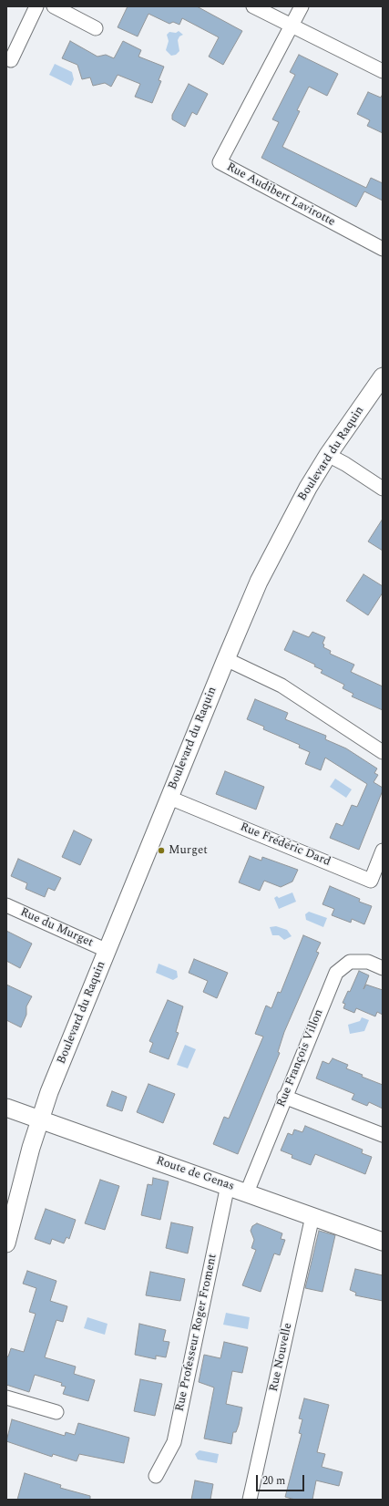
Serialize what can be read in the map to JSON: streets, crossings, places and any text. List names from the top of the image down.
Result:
{
  "streets": {
    "street": [
      "Rue Audibert Lavirotte",
      "Boulevard du Raquin",
      "Rue Frédéric Dard",
      "Rue du Murget",
      "Rue François Villon",
      "Route de Genas",
      "Rue Professeur Roger Froment",
      "Rue Nouvelle"
    ]
  },
  "crossings": [
    ["Boulevard du Raquin", "Rue Frédéric Dard"],
    ["Boulevard du Raquin", "Rue du Murget"],
    ["Boulevard du Raquin", "Route de Genas"],
    ["Rue François Villon", "Route de Genas"],
    ["Route de Genas", "Rue Professeur Roger Froment"],
    ["Route de Genas", "Rue Nouvelle"]
  ],
  "places": ["Murget"],
  "scale_bar": "20 m"
}
